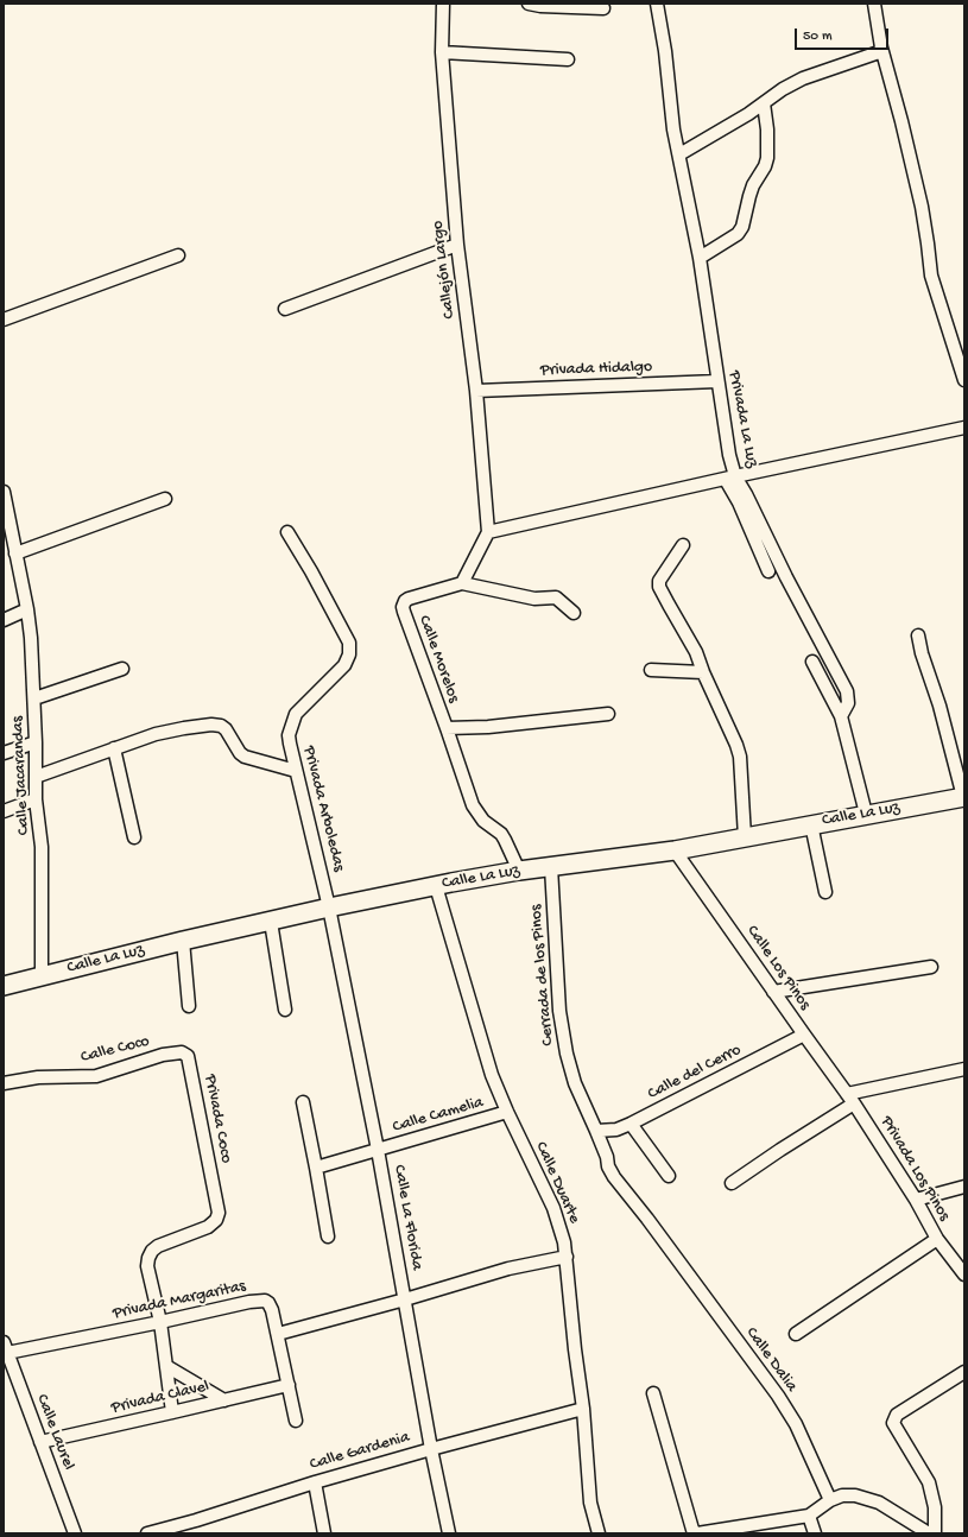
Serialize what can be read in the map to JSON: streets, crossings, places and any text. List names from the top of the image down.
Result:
{
  "streets": {
    "street": [
      "Callejón Largo",
      "Privada Hidalgo",
      "Privada La Luz",
      "Calle Morelos",
      "Calle Jacarandas",
      "Privada Arboledas",
      "Calle La Luz",
      "Calle Los Pinos",
      "Cerrada de los Pinos",
      "Calle Coco",
      "Calle del Cerro",
      "Calle Camelia",
      "Privada Coco",
      "Privada Los Pinos",
      "Calle Duarte",
      "Calle La Florida",
      "Privada Margaritas",
      "Calle Dalia",
      "Privada Clavel",
      "Calle Laurel",
      "Calle Gardenia"
    ]
  },
  "crossings": [
    ["Callejón Largo", "Privada Hidalgo"],
    ["Privada Hidalgo", "Privada La Luz"],
    ["Calle Morelos", "Calle La Luz"],
    ["Calle Jacarandas", "Calle La Luz"],
    ["Privada Arboledas", "Calle La Luz"],
    ["Privada Arboledas", "Calle La Florida"],
    ["Calle La Luz", "Calle Los Pinos"],
    ["Calle La Luz", "Cerrada de los Pinos"],
    ["Calle La Luz", "Calle Duarte"],
    ["Calle La Luz", "Calle La Florida"],
    ["Calle Los Pinos", "Calle del Cerro"],
    ["Calle Los Pinos", "Privada Los Pinos"],
    ["Cerrada de los Pinos", "Calle del Cerro"],
    ["Cerrada de los Pinos", "Calle Dalia"],
    ["Calle Coco", "Privada Coco"],
    ["Calle del Cerro", "Calle Dalia"],
    ["Calle Camelia", "Calle Duarte"],
    ["Calle Camelia", "Calle La Florida"],
    ["Privada Coco", "Privada Margaritas"],
    ["Privada Coco", "Privada Clavel"],
    ["Calle Duarte", "Calle Gardenia"],
    ["Calle La Florida", "Calle Gardenia"],
    ["Privada Margaritas", "Privada Clavel"],
    ["Privada Margaritas", "Calle Laurel"],
    ["Privada Clavel", "Calle Laurel"]
  ],
  "scale_bar": "50 m"
}
